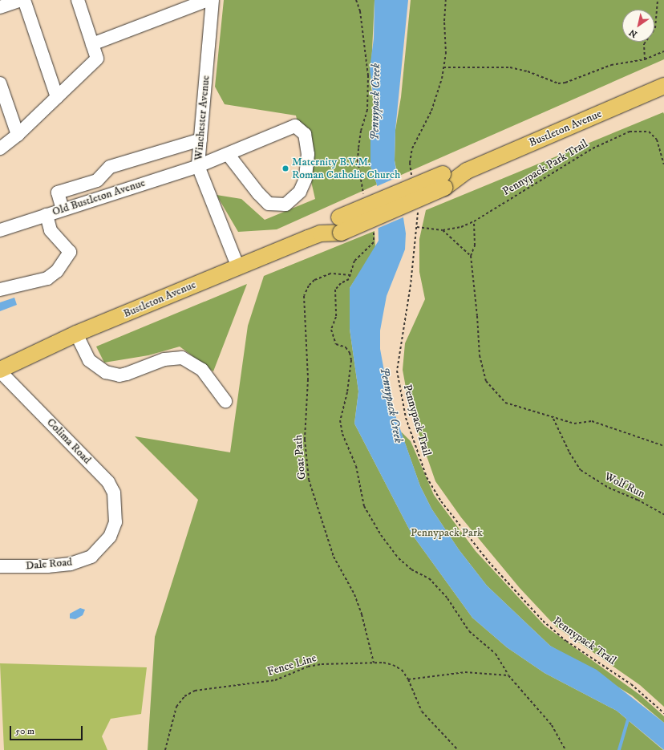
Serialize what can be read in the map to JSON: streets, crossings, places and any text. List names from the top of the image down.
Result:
{
  "streets": {
    "main road": ["Bustleton Avenue"],
    "street": [
      "Winchester Avenue",
      "Old Bustleton Avenue",
      "Colima Road",
      "Dale Road"
    ],
    "path": [
      "Pennypack Park Trail",
      "Pennypack Trail",
      "Goat Path",
      "Wolf Run",
      "Fence Line"
    ]
  },
  "crossings": [
    ["Winchester Avenue", "Bustleton Avenue"],
    ["Winchester Avenue", "Old Bustleton Avenue"],
    ["Bustleton Avenue", "Colima Road"],
    ["Pennypack Park Trail", "Pennypack Trail"],
    ["Colima Road", "Dale Road"],
    ["Goat Path", "Fence Line"]
  ],
  "water": ["Pennypack Creek"],
  "parks": ["Pennypack Park"],
  "places": ["Maternity B.V.M. Roman Catholic Church"],
  "scale_bar": "50 m",
  "north": "bottom left"
}
